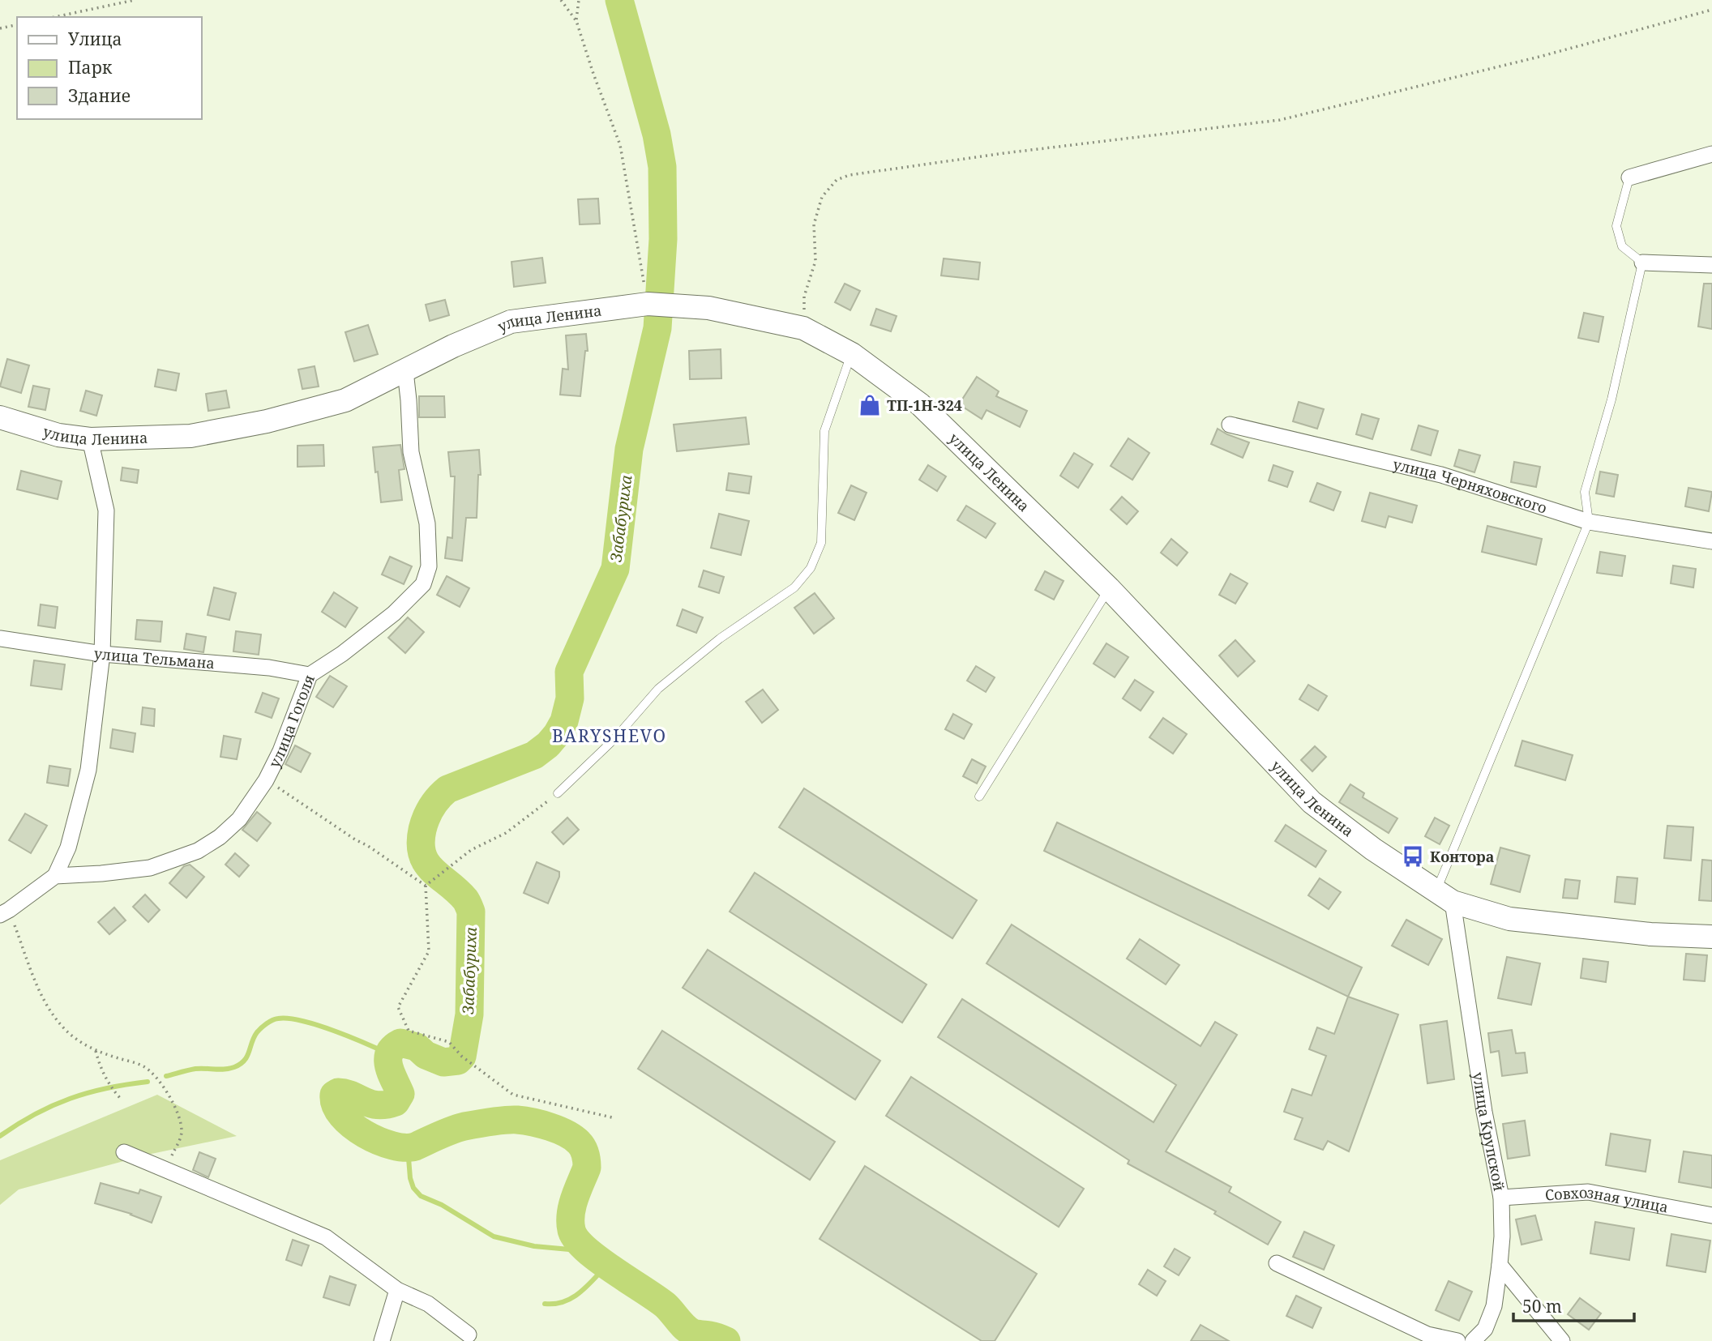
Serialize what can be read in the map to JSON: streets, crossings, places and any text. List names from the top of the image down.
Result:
{
  "streets": {
    "main road": ["улица Ленина"],
    "street": [
      "улица Черняховского",
      "улица Тельмана",
      "улица Гоголя",
      "улица Крупской",
      "Совхозная улица"
    ]
  },
  "crossings": [
    ["улица Ленина", "улица Гоголя"],
    ["улица Ленина", "улица Крупской"],
    ["улица Тельмана", "улица Гоголя"],
    ["улица Крупской", "Совхозная улица"]
  ],
  "districts": ["BARYSHEVO"],
  "water": ["Забабуриха"],
  "places": {
    "shop": ["ТП-1Н-324"],
    "bus stop": ["Контора"]
  },
  "legend": ["Улица", "Парк", "Здание"],
  "scale_bar": "50 m"
}
